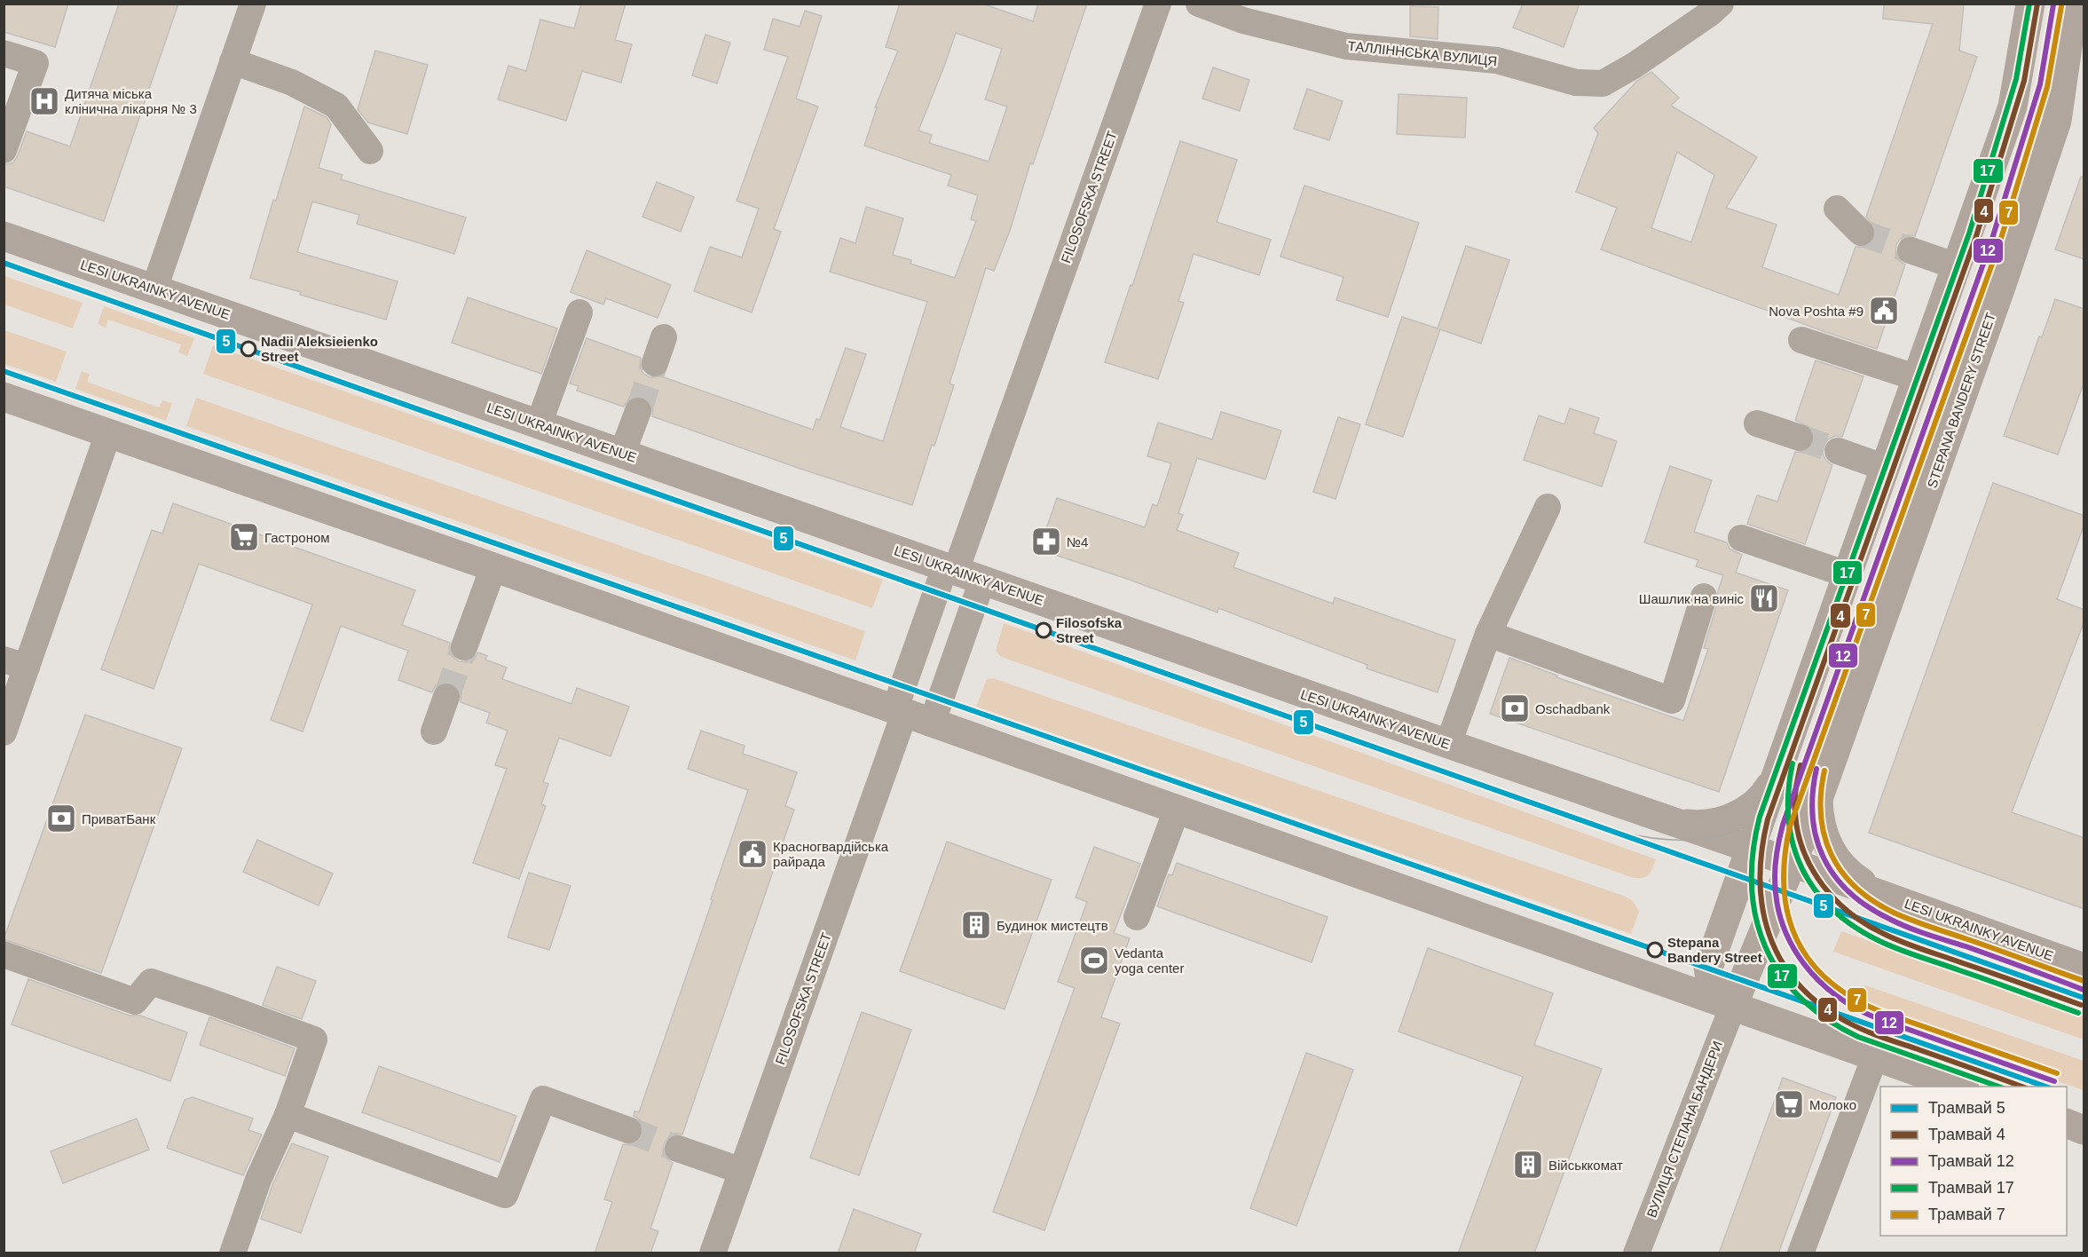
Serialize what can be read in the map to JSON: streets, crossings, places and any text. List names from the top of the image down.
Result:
{
  "streets": {
    "main road": ["LESI UKRAINKY AVENUE", "ВУЛИЦЯ СТЕПАНА БАНДЕРИ"],
    "street": ["ТАЛЛІННСЬКА ВУЛИЦЯ", "FILOSOFSKA STREET"]
  },
  "crossings": [
    ["FILOSOFSKA STREET", "LESI UKRAINKY AVENUE"],
    ["LESI UKRAINKY AVENUE", "ВУЛИЦЯ СТЕПАНА БАНДЕРИ"]
  ],
  "places": {
    "hospital": ["Дитяча міська клінична лікарня № 3"],
    "public building": ["Nova Poshta #9", "Красногвардійська райрада"],
    "other": ["Nadii Aleksieienko Street", "Filosofska Street", "Stepana Bandery Street"],
    "supermarket": ["Гастроном", "Молоко"],
    "pharmacy": ["№4"],
    "restaurant": ["Шашлик на виніс"],
    "bank": ["Oschadbank", "ПриватБанк"],
    "building": ["Будинок мистецтв", "Військкомат"],
    "sports": ["Vedanta yoga center"]
  },
  "lines": [
    "tram line 4",
    "tram line 17",
    "tram line 12",
    "tram line 7",
    "tram line 5"
  ],
  "legend": [
    "Трамвай 5",
    "Трамвай 4",
    "Трамвай 12",
    "Трамвай 17",
    "Трамвай 7"
  ]
}
